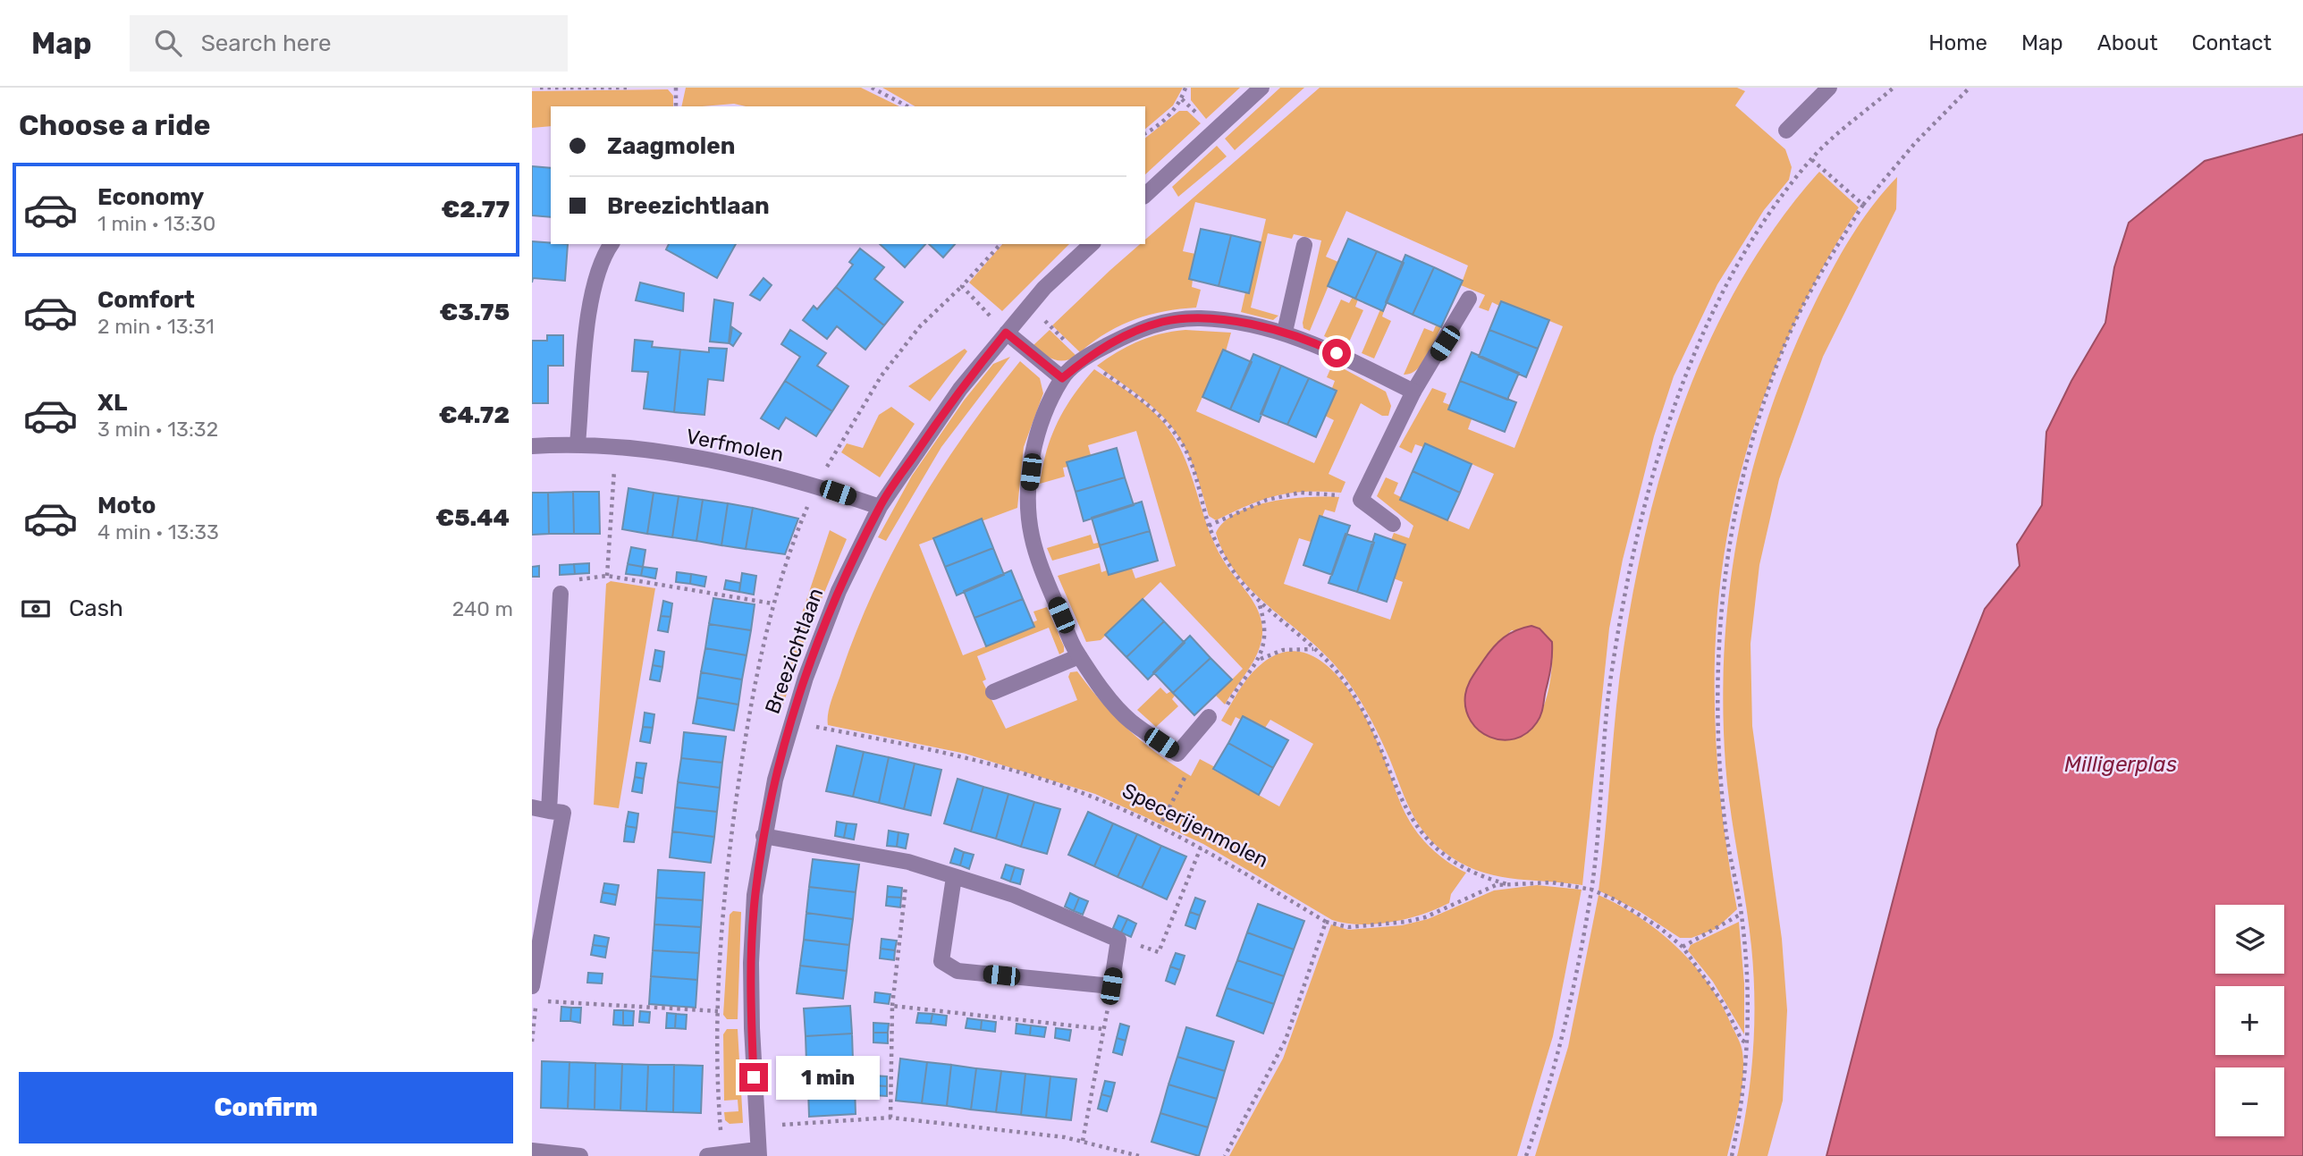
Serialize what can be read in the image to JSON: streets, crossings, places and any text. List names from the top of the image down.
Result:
{
  "streets": {
    "street": ["Verfmolen", "Breezichtlaan"],
    "path": ["Specerijenmolen"]
  },
  "crossings": [
    ["Verfmolen", "Breezichtlaan"],
    ["Breezichtlaan", "Specerijenmolen"]
  ],
  "water": ["Milligerplas"],
  "page": {
    "header": "Map",
    "search": "Search here",
    "nav": [
      "Home",
      "Map",
      "About",
      "Contact"
    ],
    "heading": "Choose a ride",
    "banner": ["Zaagmolen", "Breezichtlaan"],
    "list": [
      {
        "name": "Economy",
        "note": "1 min · 13:30",
        "value": "€2.77"
      },
      {
        "name": "Comfort",
        "note": "2 min · 13:31",
        "value": "€3.75"
      },
      {
        "name": "XL",
        "note": "3 min · 13:32",
        "value": "€4.72"
      },
      {
        "name": "Moto",
        "note": "4 min · 13:33",
        "value": "€5.44"
      }
    ],
    "pay": ["Cash", "240 m"],
    "map_buttons": ["+", "−"],
    "bubble": "1 min",
    "buttons": "Confirm"
  }
}
